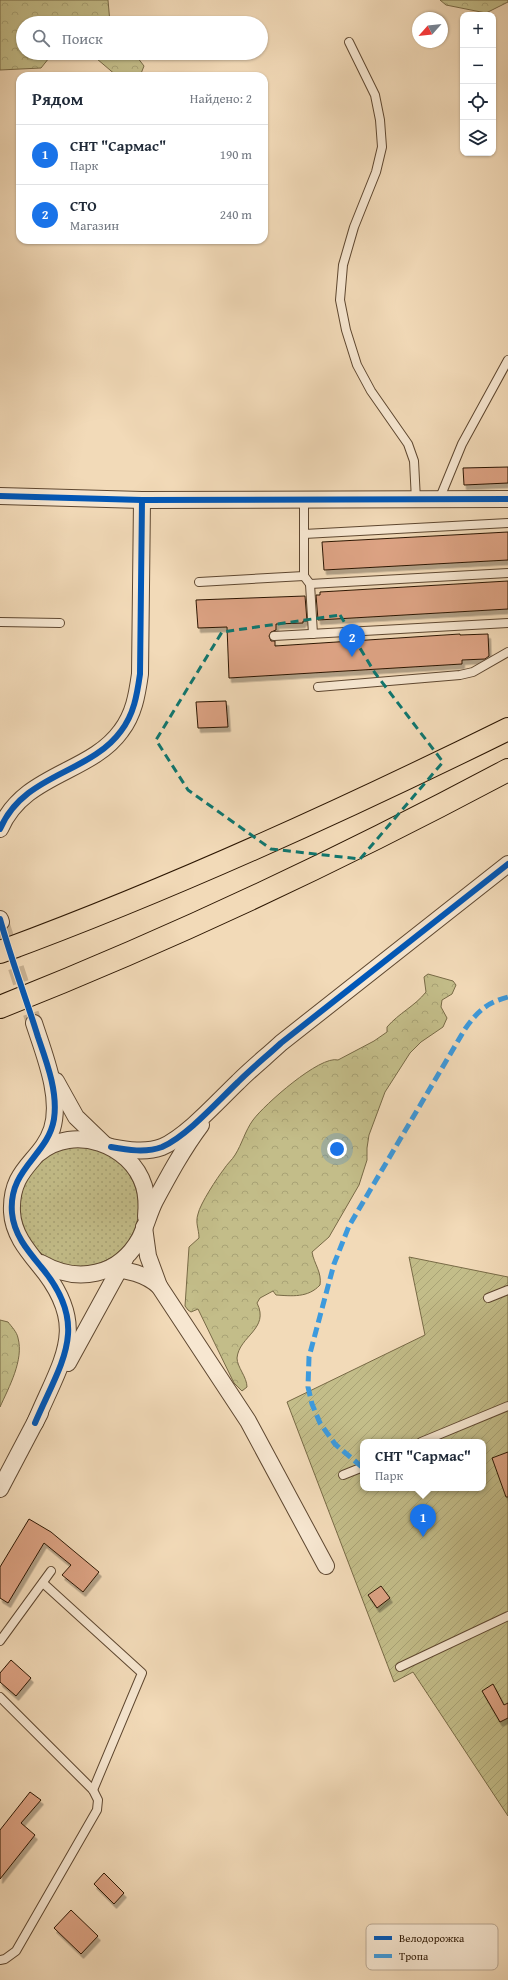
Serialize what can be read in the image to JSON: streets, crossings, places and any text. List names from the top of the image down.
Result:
{
  "legend": ["Велодорожка", "Тропа"],
  "north": "bottom left",
  "page": {
    "map_buttons": ["+", "−"],
    "search": "Поиск",
    "heading": ["Рядом", "Найдено: 2"],
    "list": [
      {
        "mark": "1",
        "name": "СНТ \"Сармас\"",
        "note": "Парк",
        "value": "190 m"
      },
      {
        "mark": "2",
        "name": "СТО",
        "note": "Магазин",
        "value": "240 m"
      }
    ],
    "pins": ["2", "1"],
    "popup": ["СНТ \"Сармас\"", "Парк"]
  }
}
